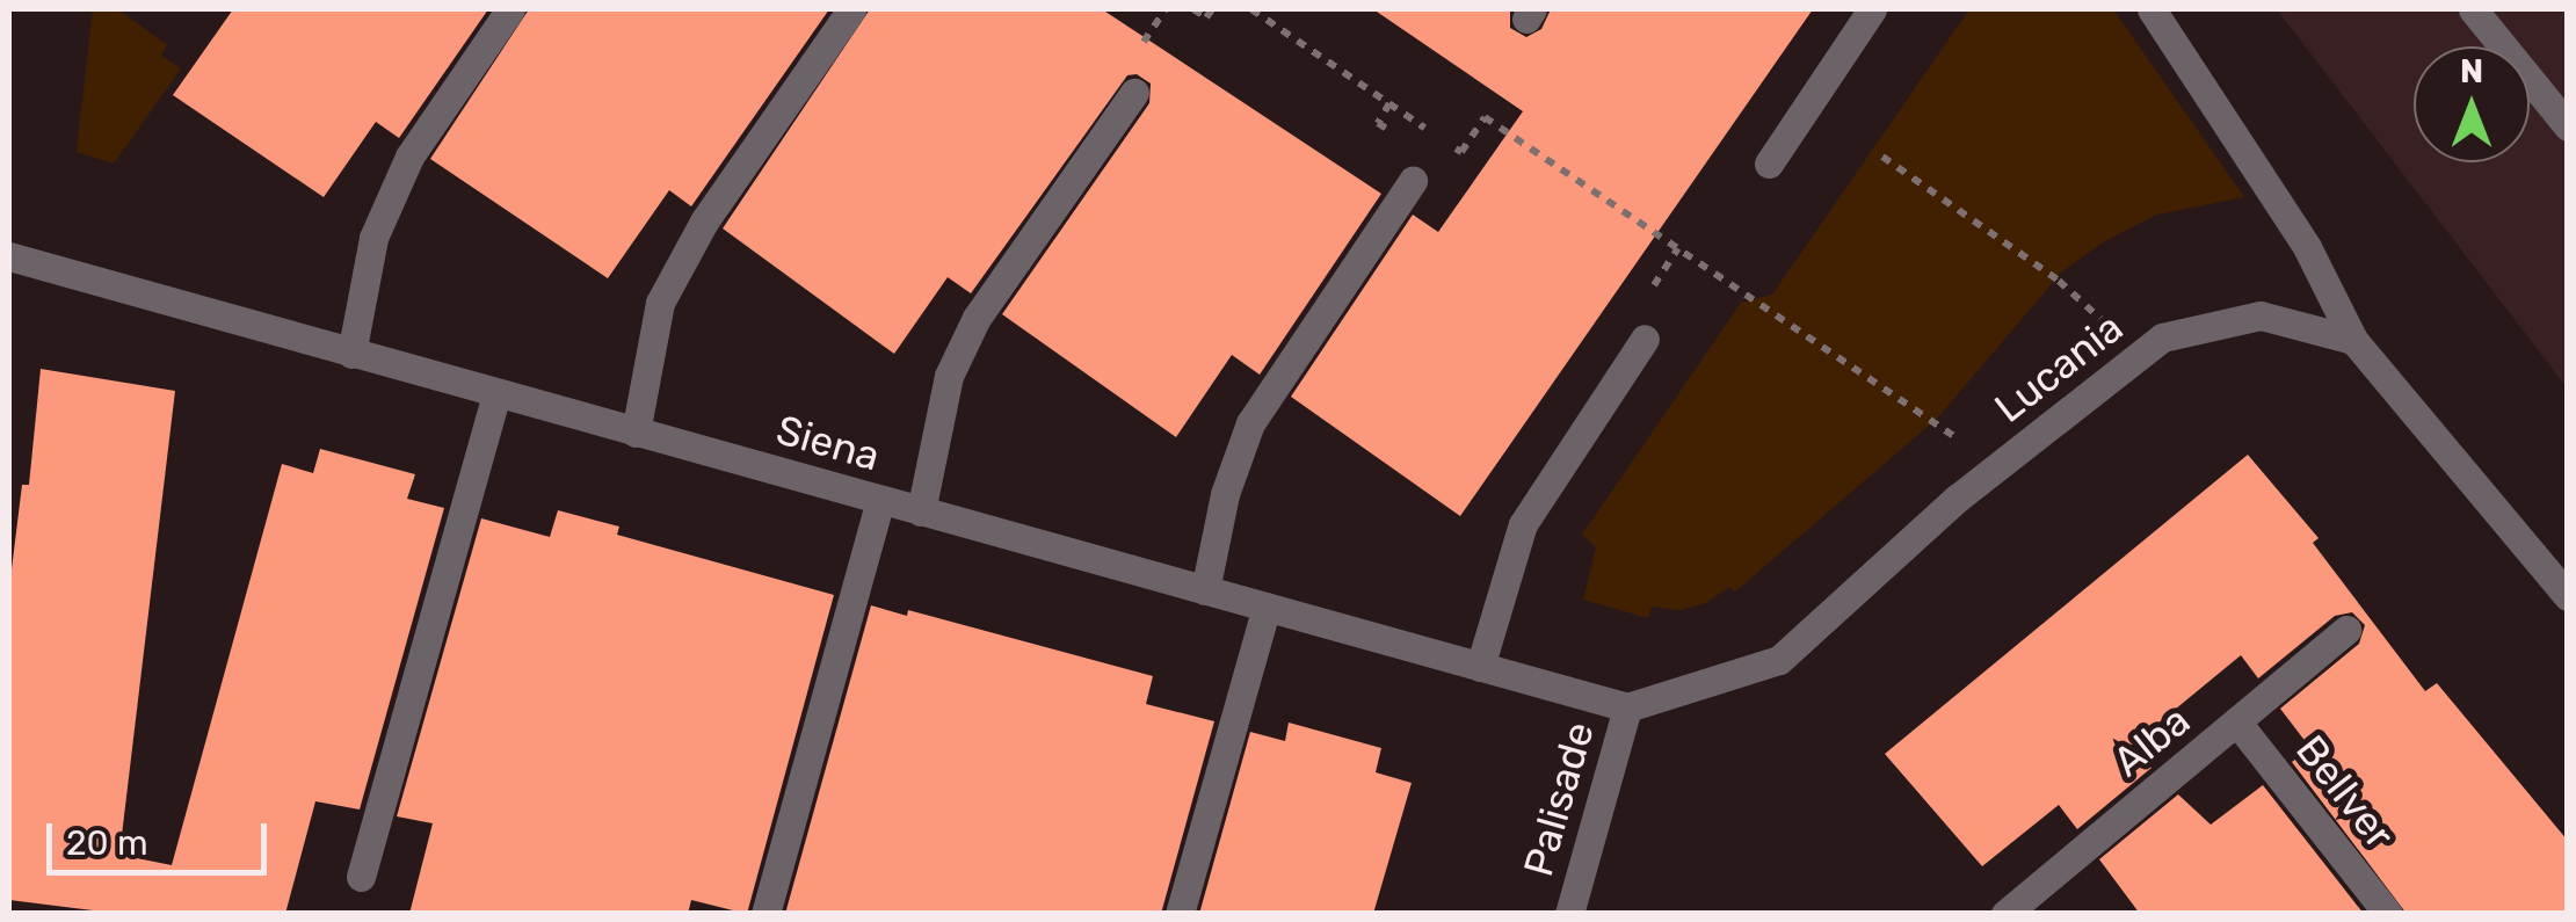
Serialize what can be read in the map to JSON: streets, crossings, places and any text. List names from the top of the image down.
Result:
{
  "streets": {
    "street": [
      "Lucania",
      "Siena",
      "Alba",
      "Bellver",
      "Palisade"
    ]
  },
  "crossings": [
    ["Lucania", "Siena"],
    ["Lucania", "Palisade"],
    ["Siena", "Palisade"],
    ["Alba", "Bellver"]
  ],
  "scale_bar": "20 m",
  "north": "top"
}
